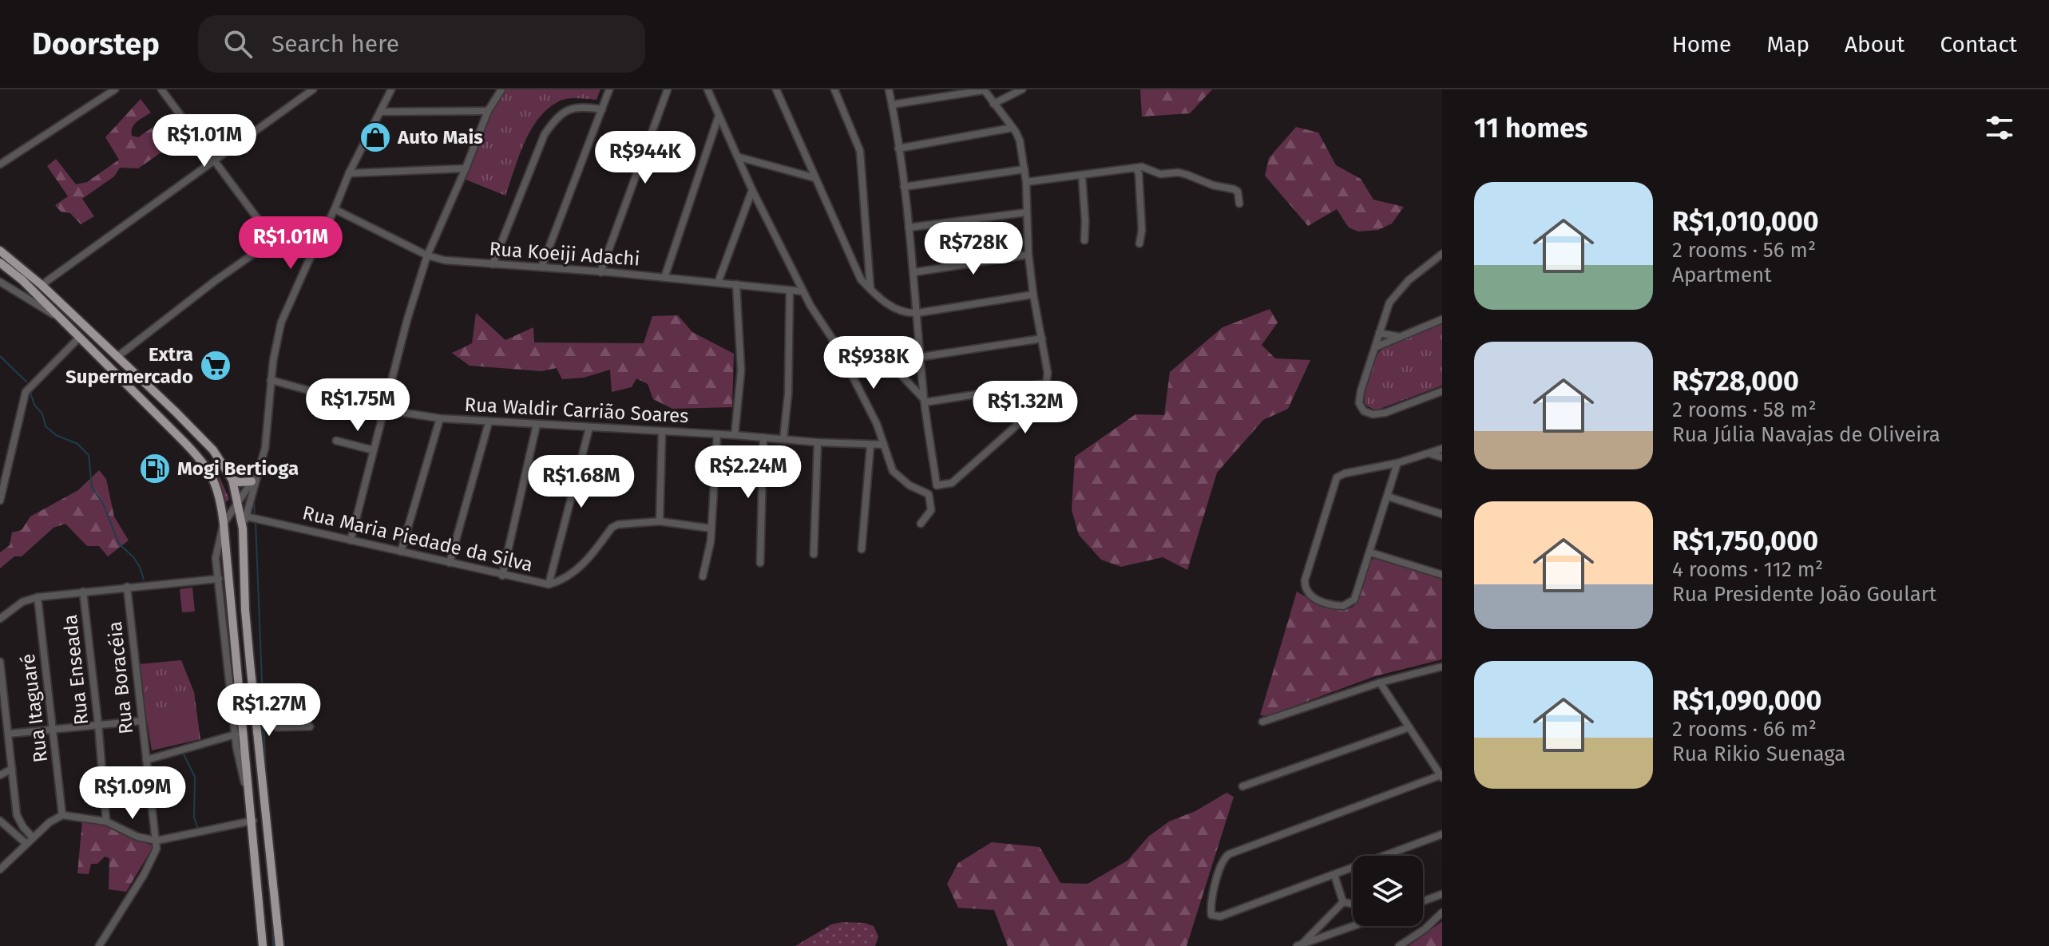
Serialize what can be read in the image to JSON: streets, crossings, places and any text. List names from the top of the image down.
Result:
{
  "streets": {
    "street": [
      "Rua Koeiji Adachi",
      "Rua Waldir Carrião Soares",
      "Rua Maria Piedade da Silva",
      "Rua Enseada",
      "Rua Boracéia",
      "Rua Itaguaré"
    ]
  },
  "places": {
    "shop": ["Auto Mais"],
    "supermarket": ["Extra Supermercado"],
    "fuel station": ["Mogi Bertioga"]
  },
  "page": {
    "header": "Doorstep",
    "search": "Search here",
    "nav": [
      "Home",
      "Map",
      "About",
      "Contact"
    ],
    "heading": "11 homes",
    "price": [
      "R$1.01M",
      "R$944K",
      "R$1.01M",
      "R$728K",
      "R$938K",
      "R$1.75M",
      "R$1.32M",
      "R$2.24M",
      "R$1.68M",
      "R$1.27M",
      "R$1.09M"
    ],
    "list": [
      {
        "name": "R$1,010,000",
        "note": "2 rooms · 56 m² · Apartment"
      },
      {
        "name": "R$728,000",
        "note": "2 rooms · 58 m² · Rua Júlia Navajas de Oliveira"
      },
      {
        "name": "R$1,750,000",
        "note": "4 rooms · 112 m² · Rua Presidente João Goulart"
      },
      {
        "name": "R$1,090,000",
        "note": "2 rooms · 66 m² · Rua Rikio Suenaga"
      }
    ]
  }
}
